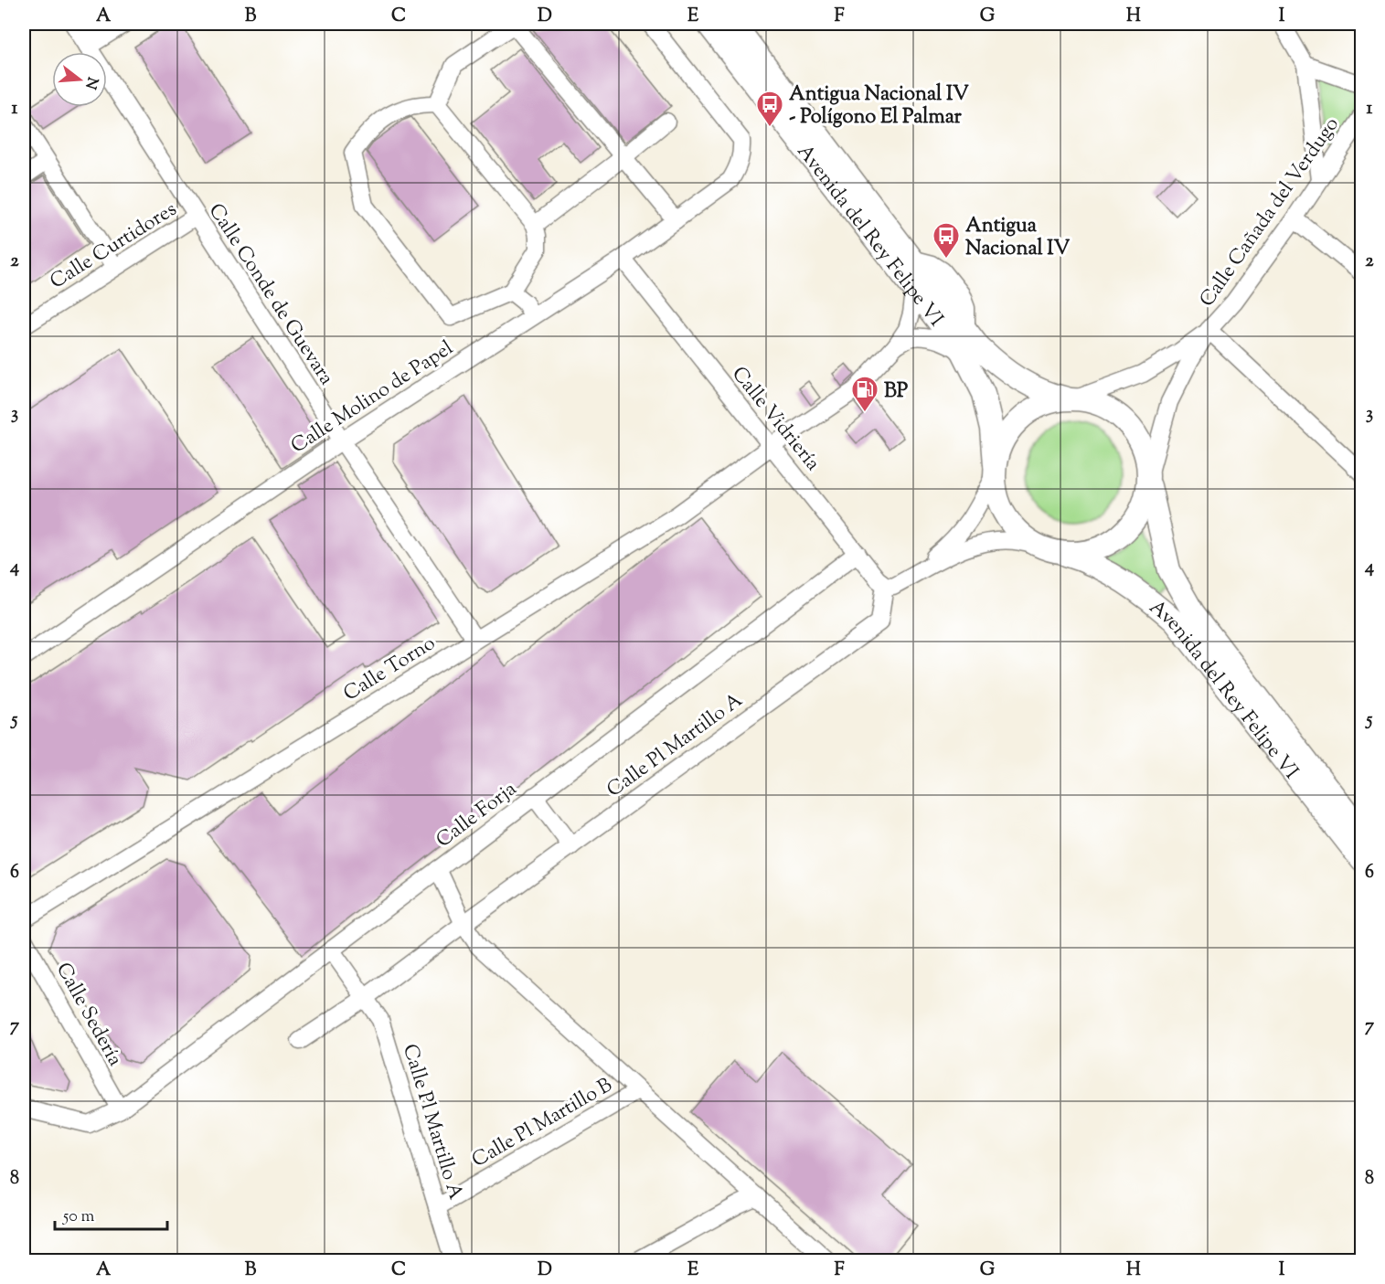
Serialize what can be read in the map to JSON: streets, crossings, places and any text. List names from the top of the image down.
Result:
{
  "streets": {
    "main road": ["Avenida del Rey Felipe VI"],
    "street": [
      "Calle Cañada del Verdugo",
      "Calle Curtidores",
      "Calle Conde de Guevara",
      "Calle Molino de Papel",
      "Calle Vidriería",
      "Calle Torno",
      "Calle Pl Martillo A",
      "Calle Forja",
      "Calle Sedería",
      "Calle Pl Martillo B"
    ]
  },
  "crossings": [
    ["Avenida del Rey Felipe VI", "Calle Torno"],
    ["Calle Curtidores", "Calle Conde de Guevara"],
    ["Calle Conde de Guevara", "Calle Molino de Papel"],
    ["Calle Conde de Guevara", "Calle Torno"],
    ["Calle Molino de Papel", "Calle Vidriería"],
    ["Calle Vidriería", "Calle Torno"],
    ["Calle Vidriería", "Calle Pl Martillo A"],
    ["Calle Vidriería", "Calle Forja"],
    ["Calle Pl Martillo A", "Calle Forja"],
    ["Calle Pl Martillo A", "Calle Pl Martillo B"],
    ["Calle Forja", "Calle Sedería"]
  ],
  "places": {
    "bus stop": ["Antigua Nacional IV - Polígono El Palmar", "Antigua Nacional IV"],
    "fuel station": ["BP"]
  },
  "scale_bar": "50 m",
  "north": "right",
  "grid": {
    "columns": [
      "A",
      "B",
      "C",
      "D",
      "E",
      "F",
      "G",
      "H",
      "I"
    ],
    "rows": [
      "1",
      "2",
      "3",
      "4",
      "5",
      "6",
      "7",
      "8"
    ]
  }
}
